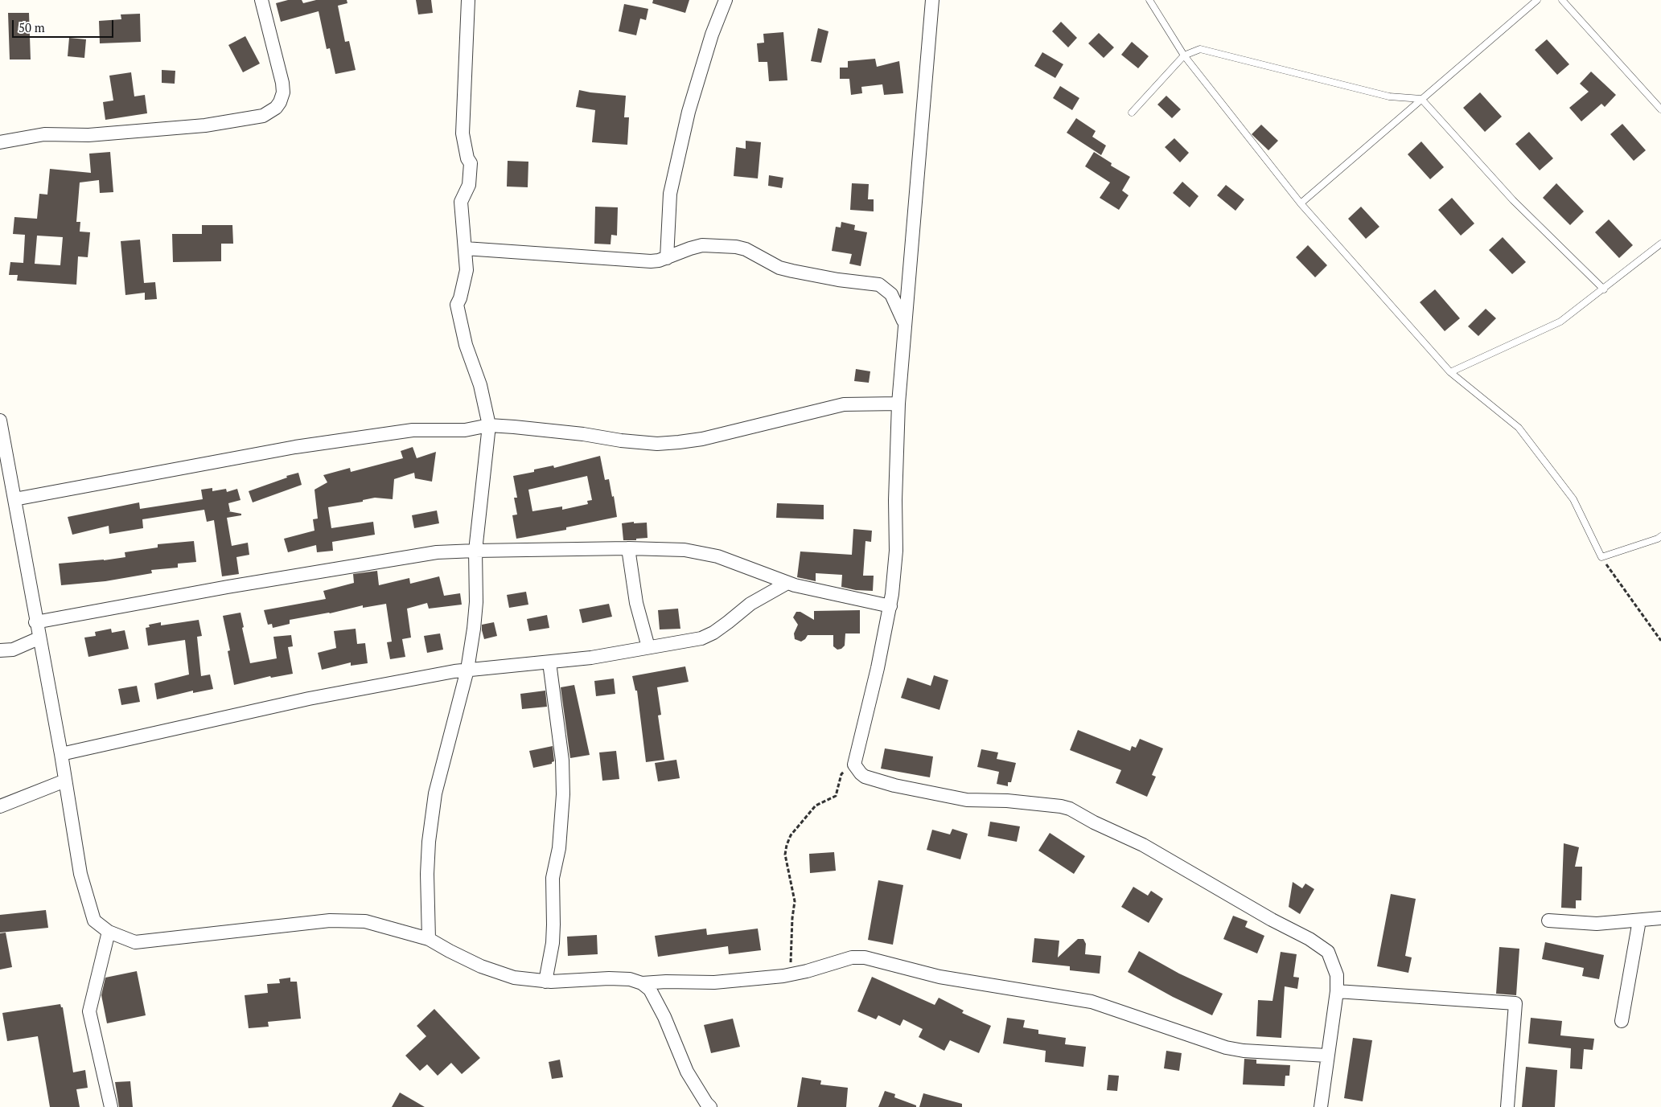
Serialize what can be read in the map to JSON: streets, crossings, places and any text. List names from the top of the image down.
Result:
{
  "scale_bar": "50 m"
}
